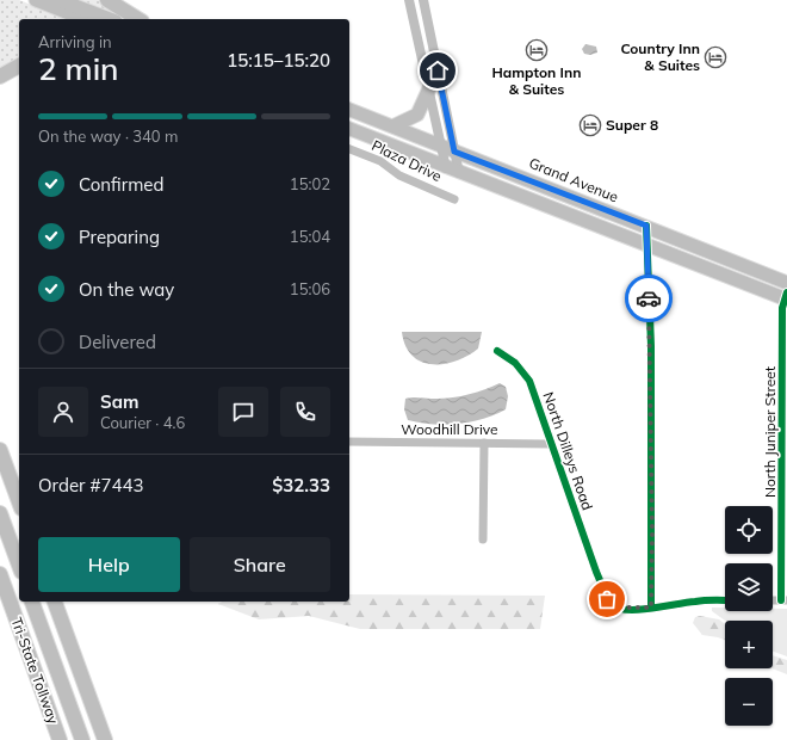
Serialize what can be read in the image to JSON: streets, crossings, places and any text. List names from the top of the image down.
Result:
{
  "streets": {
    "highway": ["Tri-State Tollway"],
    "main road": ["Grand Avenue"],
    "street": [
      "Plaza Drive",
      "Woodhill Drive",
      "North Juniper Street",
      "North Dilleys Road"
    ]
  },
  "crossings": [
    ["Woodhill Drive", "North Dilleys Road"]
  ],
  "places": {
    "hotel": ["Hampton Inn & Suites", "Country Inn & Suites", "Super 8"]
  },
  "page": {
    "heading": ["2 min", "Arriving in", "15:15–15:20"],
    "panel": [
      "Sam",
      "Courier · 4.6",
      "Order #7443",
      "$32.33"
    ],
    "bar": "On the way · 340 m",
    "list": [
      ["Confirmed", "15:02"],
      ["Preparing", "15:04"],
      ["On the way", "15:06"],
      "Delivered"
    ],
    "map_buttons": ["+", "−"],
    "buttons": ["Help", "Share"]
  }
}
